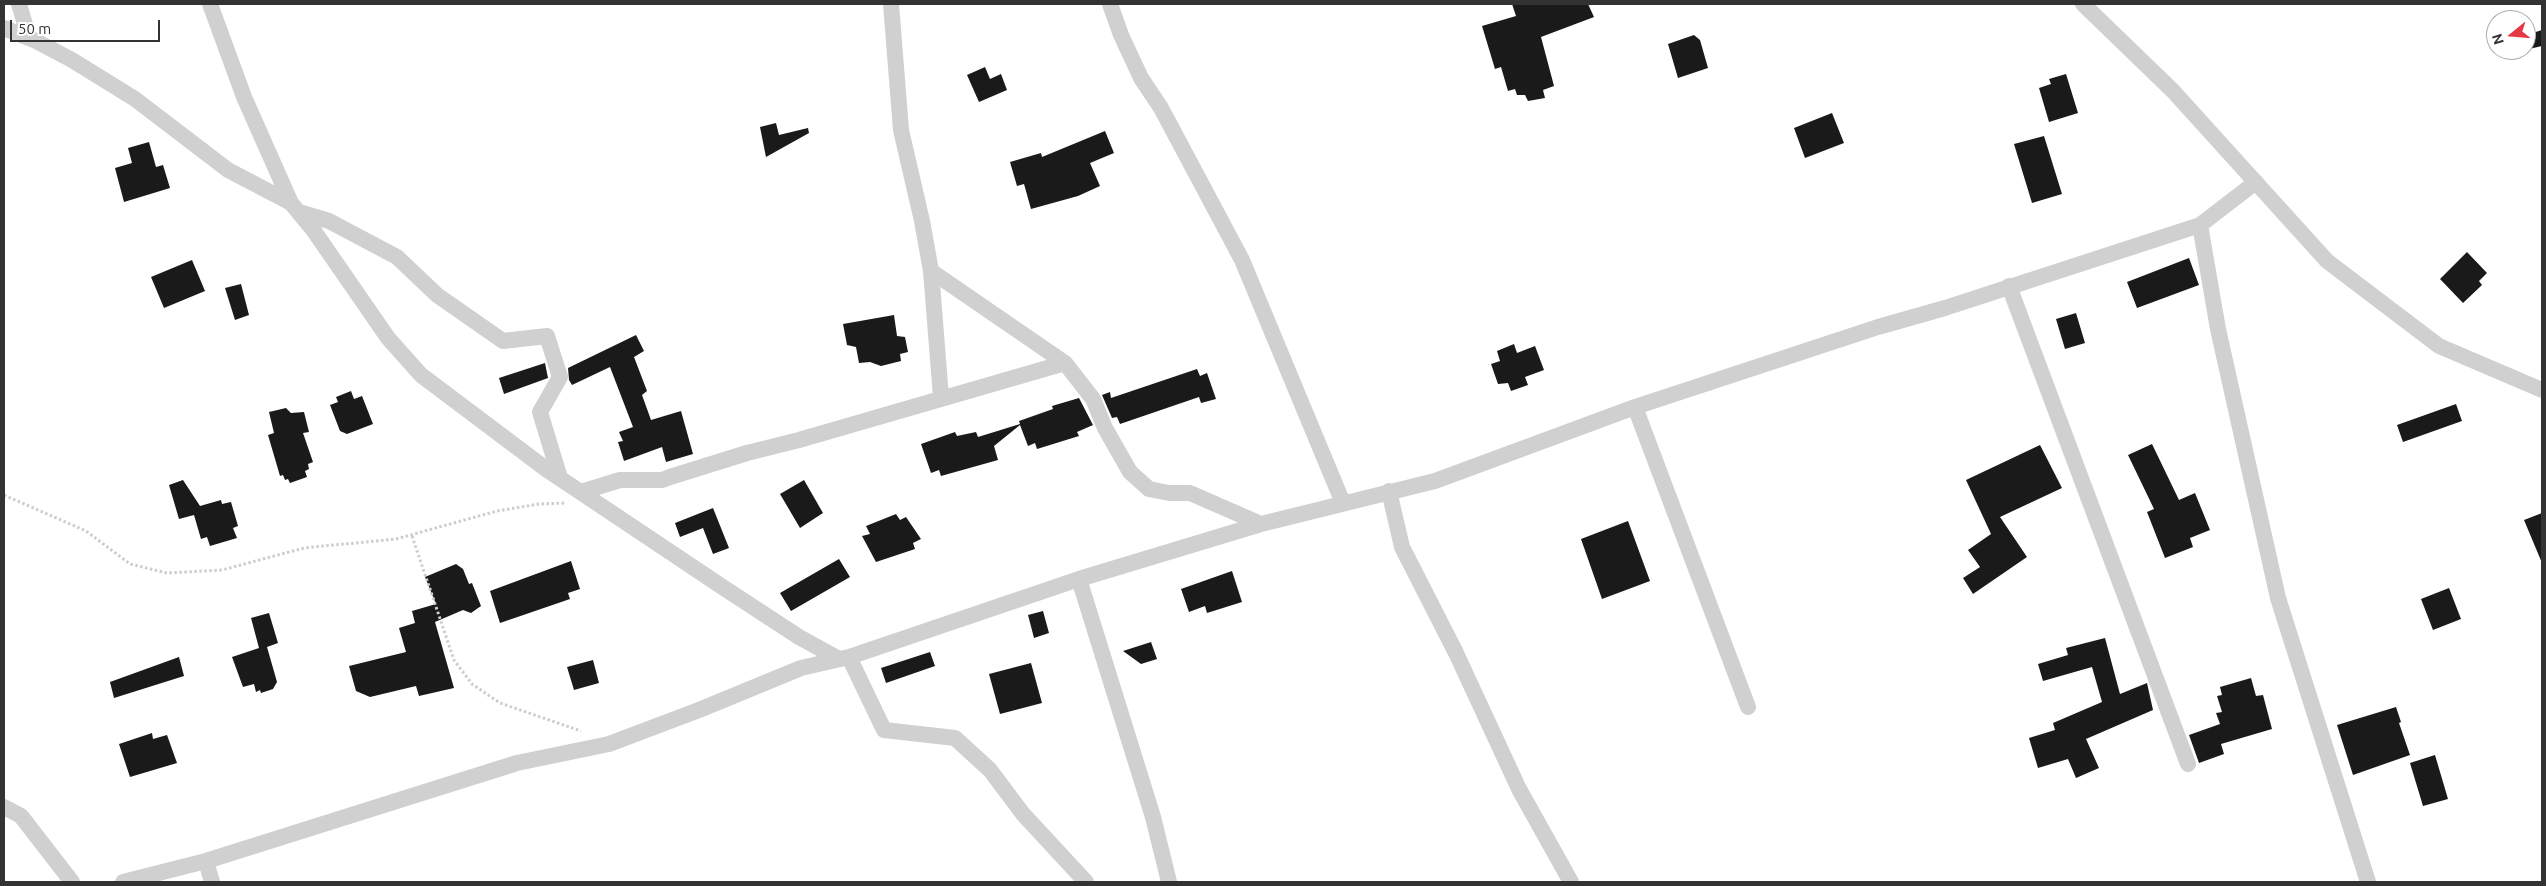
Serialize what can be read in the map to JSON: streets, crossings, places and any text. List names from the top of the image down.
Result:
{
  "scale_bar": "50 m",
  "north": "left"
}
